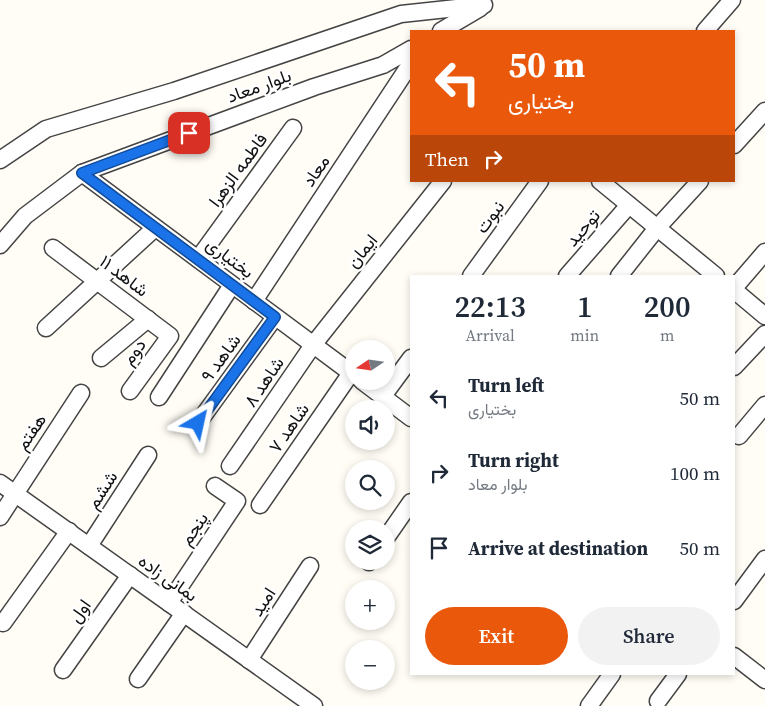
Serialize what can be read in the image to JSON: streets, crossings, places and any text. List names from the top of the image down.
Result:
{
  "streets": {
    "street": [
      "بلوار معاد",
      "فاطمه الزهرا",
      "معاد",
      "نبوت",
      "توحید",
      "ایمان",
      "بختیاری",
      "شاهد ۱۱",
      "دوم",
      "شاهد ۹",
      "شاهد ۸",
      "شاهد ۷",
      "هفتم",
      "ششم",
      "پنجم",
      "بمانی زاده",
      "امید",
      "اول"
    ]
  },
  "crossings": [
    ["بلوار معاد", "بختیاری"],
    ["فاطمه الزهرا", "بختیاری"],
    ["معاد", "بختیاری"],
    ["ایمان", "بختیاری"],
    ["ایمان", "شاهد ۸"],
    ["بختیاری", "شاهد ۹"],
    ["بختیاری", "شاهد ۸"],
    ["شاهد ۱۱", "دوم"],
    ["هفتم", "بمانی زاده"],
    ["ششم", "بمانی زاده"],
    ["پنجم", "بمانی زاده"],
    ["بمانی زاده", "امید"],
    ["بمانی زاده", "اول"]
  ],
  "north": "left",
  "page": {
    "turn": ["50 m", "بختیاری"],
    "then": "Then",
    "eta": [
      "22:13",
      "Arrival",
      "1",
      "min",
      "200",
      "m"
    ],
    "map_buttons": ["+", "−"],
    "list": [
      {
        "name": "Turn left",
        "note": "بختیاری",
        "value": "50 m"
      },
      {
        "name": "Turn right",
        "note": "بلوار معاد",
        "value": "100 m"
      },
      {
        "name": "Arrive at destination",
        "value": "50 m"
      }
    ],
    "buttons": ["Exit", "Share"]
  }
}
